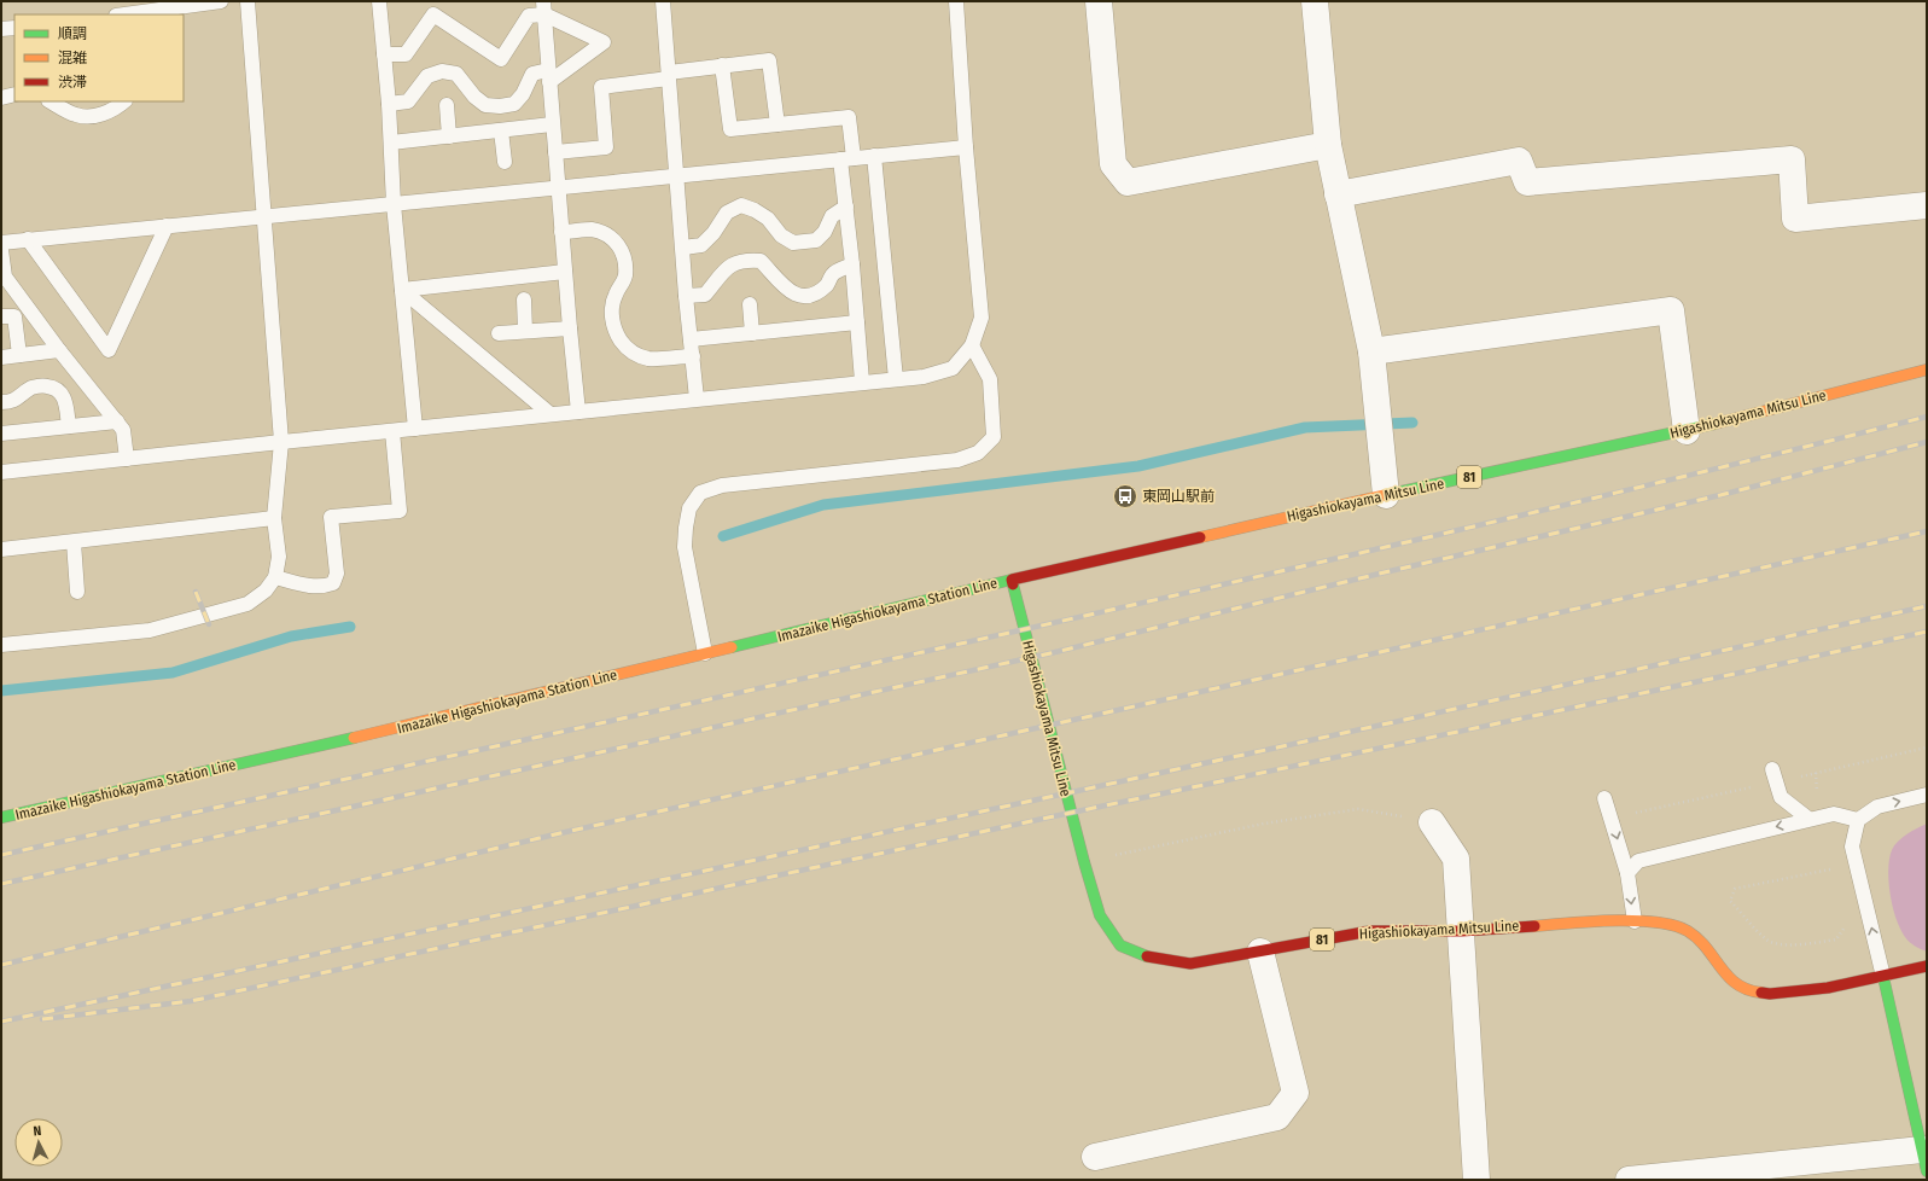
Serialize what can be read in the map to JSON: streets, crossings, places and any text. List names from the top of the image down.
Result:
{
  "streets": {
    "main road": ["Higashiokayama Mitsu Line", "81", "Imazaike Higashiokayama Station Line"]
  },
  "crossings": [
    ["Higashiokayama Mitsu Line", "Imazaike Higashiokayama Station Line"]
  ],
  "places": {
    "bus stop": ["東岡山駅前"]
  },
  "legend": ["順調", "混雑", "渋滞"],
  "north": "top"
}
